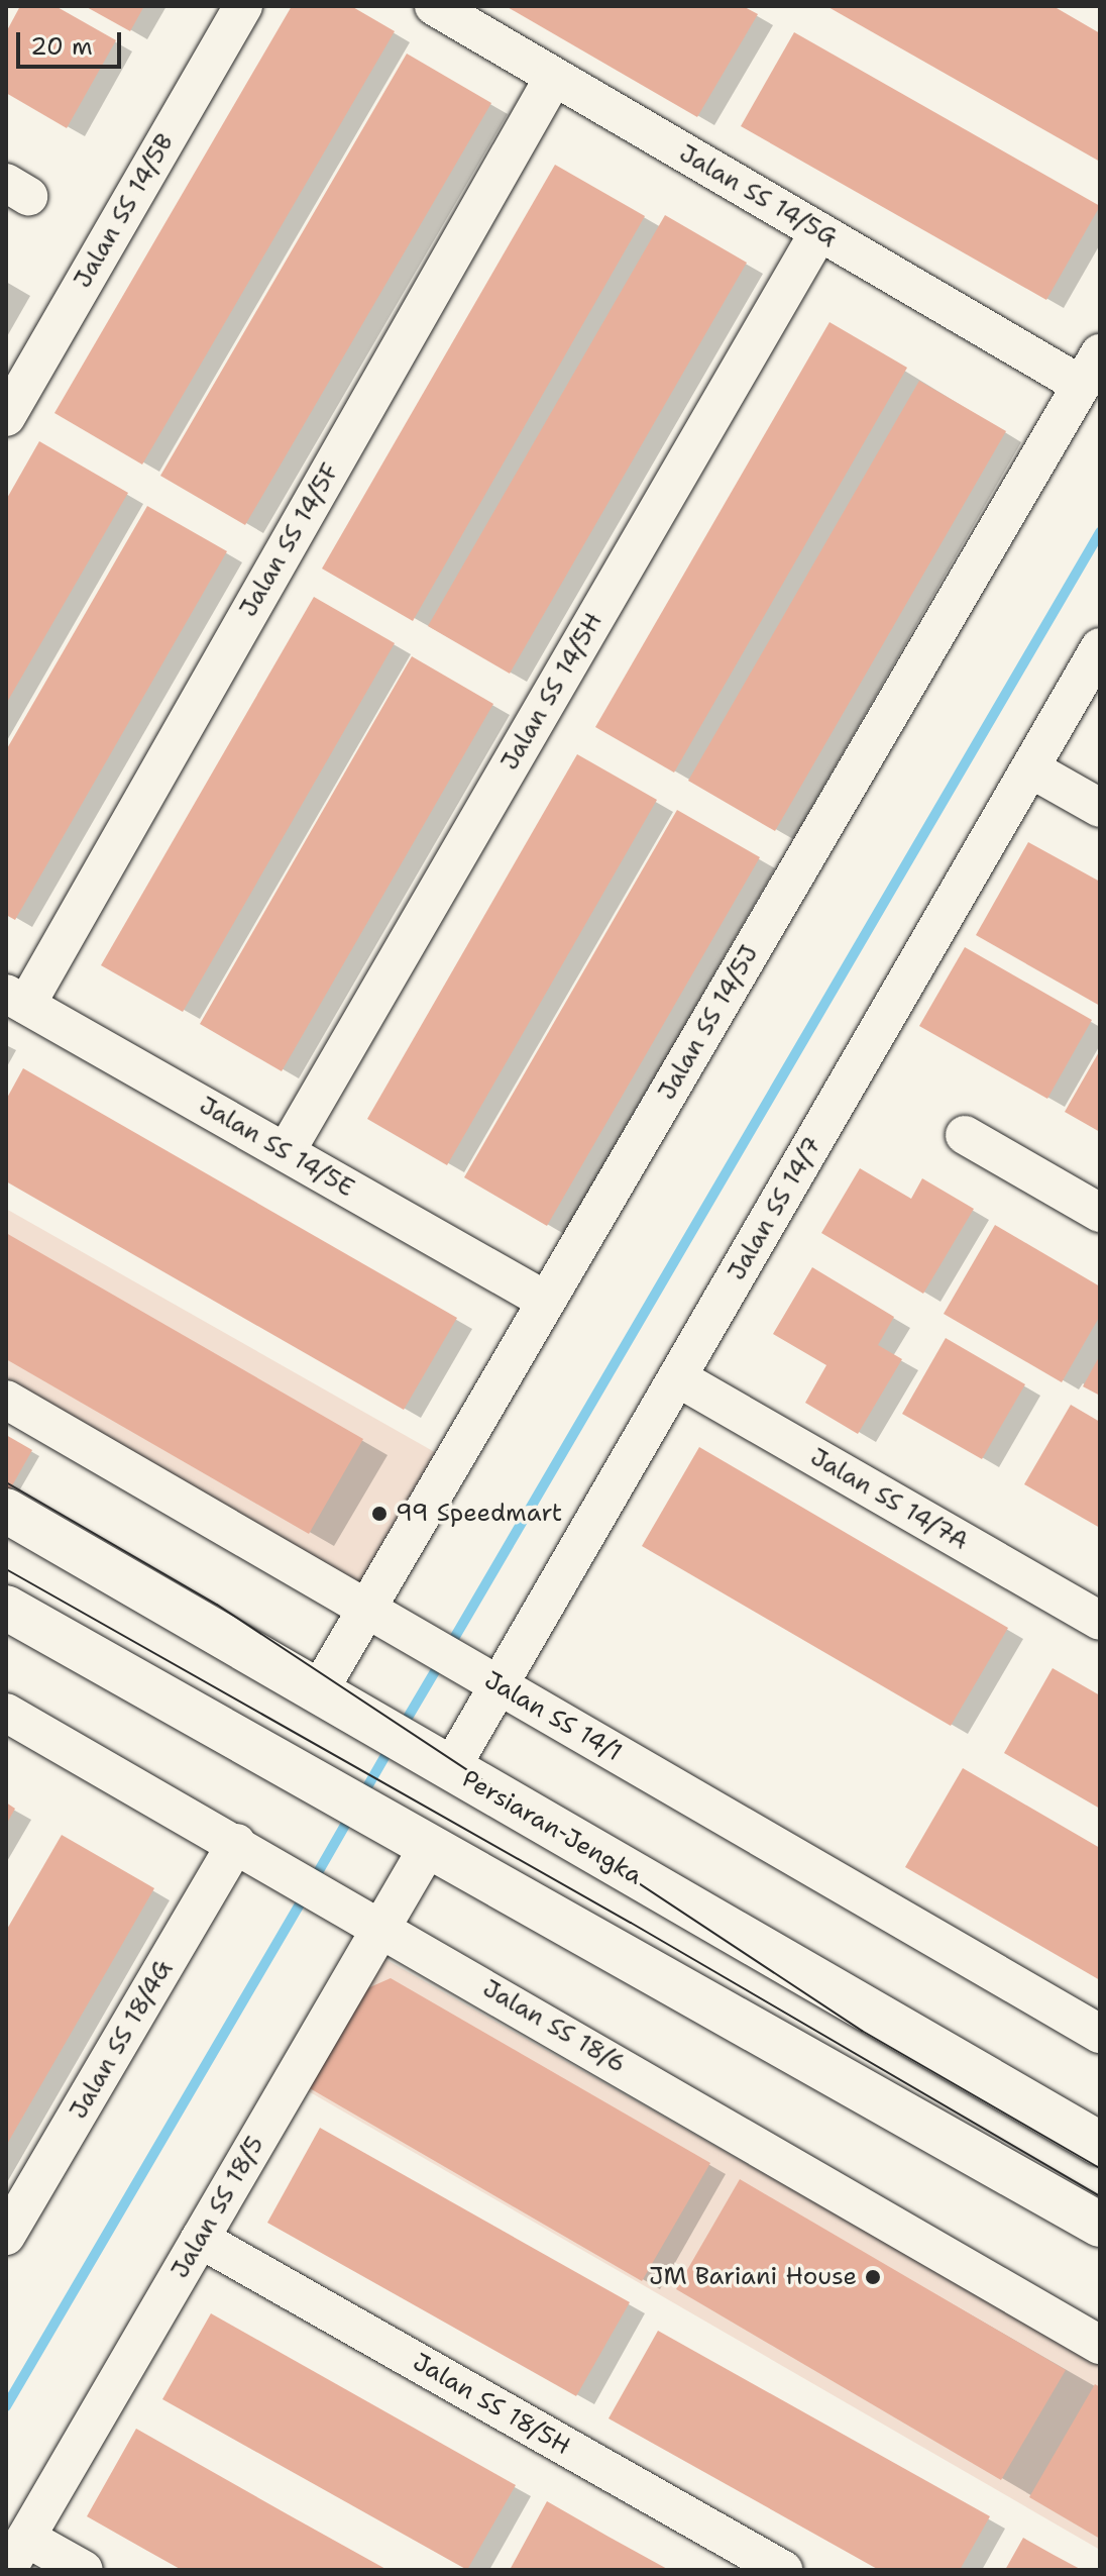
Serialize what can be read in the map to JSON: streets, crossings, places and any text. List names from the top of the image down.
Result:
{
  "streets": {
    "main road": ["Persiaran Jengka"],
    "street": [
      "Jalan SS 14/5G",
      "Jalan SS 14/5B",
      "Jalan SS 14/5F",
      "Jalan SS 14/5H",
      "Jalan SS 14/5J",
      "Jalan SS 14/5E",
      "Jalan SS 14/7",
      "Jalan SS 14/7A",
      "Jalan SS 14/1",
      "Jalan SS 18/6",
      "Jalan SS 18/4G",
      "Jalan SS 18/5",
      "Jalan SS 18/5H"
    ]
  },
  "crossings": [
    ["Jalan SS 14/5G", "Jalan SS 14/5F"],
    ["Jalan SS 14/5G", "Jalan SS 14/5H"],
    ["Jalan SS 14/5G", "Jalan SS 14/5J"],
    ["Jalan SS 14/5F", "Jalan SS 14/5E"],
    ["Jalan SS 14/5H", "Jalan SS 14/5E"],
    ["Jalan SS 14/5J", "Jalan SS 14/5E"],
    ["Jalan SS 14/5J", "Jalan SS 14/1"],
    ["Jalan SS 14/5J", "Persiaran Jengka"],
    ["Jalan SS 14/7", "Jalan SS 14/7A"],
    ["Jalan SS 14/7", "Jalan SS 14/1"],
    ["Jalan SS 14/7", "Persiaran Jengka"],
    ["Jalan SS 18/6", "Jalan SS 18/4G"],
    ["Jalan SS 18/6", "Jalan SS 18/5"],
    ["Jalan SS 18/5", "Jalan SS 18/5H"]
  ],
  "places": ["99 Speedmart", "JM Bariani House"],
  "scale_bar": "20 m"
}
